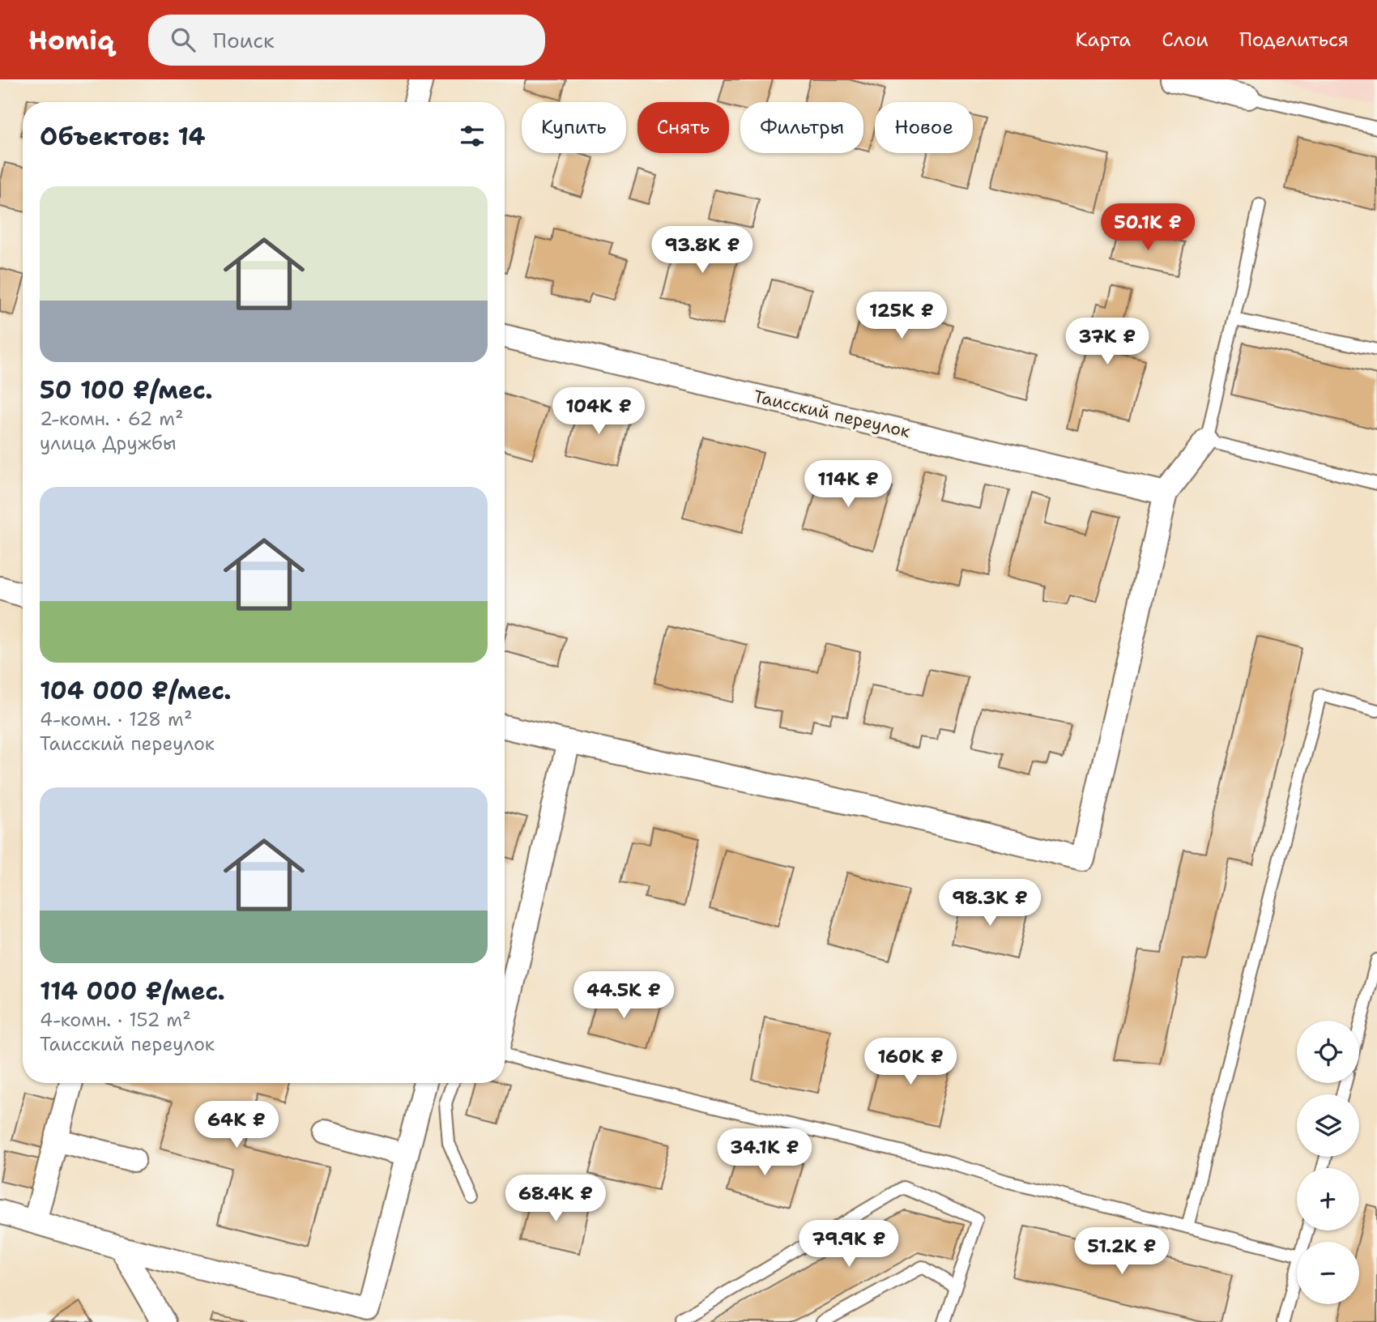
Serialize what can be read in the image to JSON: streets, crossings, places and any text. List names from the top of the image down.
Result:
{
  "streets": {
    "street": ["Таисский переулок"]
  },
  "page": {
    "header": "Homiq",
    "search": "Поиск",
    "nav": ["Карта", "Слои", "Поделиться"],
    "chip": [
      "Купить",
      "Снять",
      "Фильтры",
      "Новое"
    ],
    "heading": "Объектов: 14",
    "list": [
      {
        "name": "50 100 ₽/мес.",
        "note": "2-комн. · 62 m² · улица Дружбы"
      },
      {
        "name": "104 000 ₽/мес.",
        "note": "4-комн. · 128 m² · Таисский переулок"
      },
      {
        "name": "114 000 ₽/мес.",
        "note": "4-комн. · 152 m² · Таисский переулок"
      }
    ],
    "price": [
      "50.1K ₽",
      "93.8K ₽",
      "125K ₽",
      "37K ₽",
      "104K ₽",
      "114K ₽",
      "98.3K ₽",
      "44.5K ₽",
      "160K ₽",
      "64K ₽",
      "34.1K ₽",
      "68.4K ₽",
      "79.9K ₽",
      "51.2K ₽"
    ],
    "map_buttons": ["+", "−"]
  }
}
